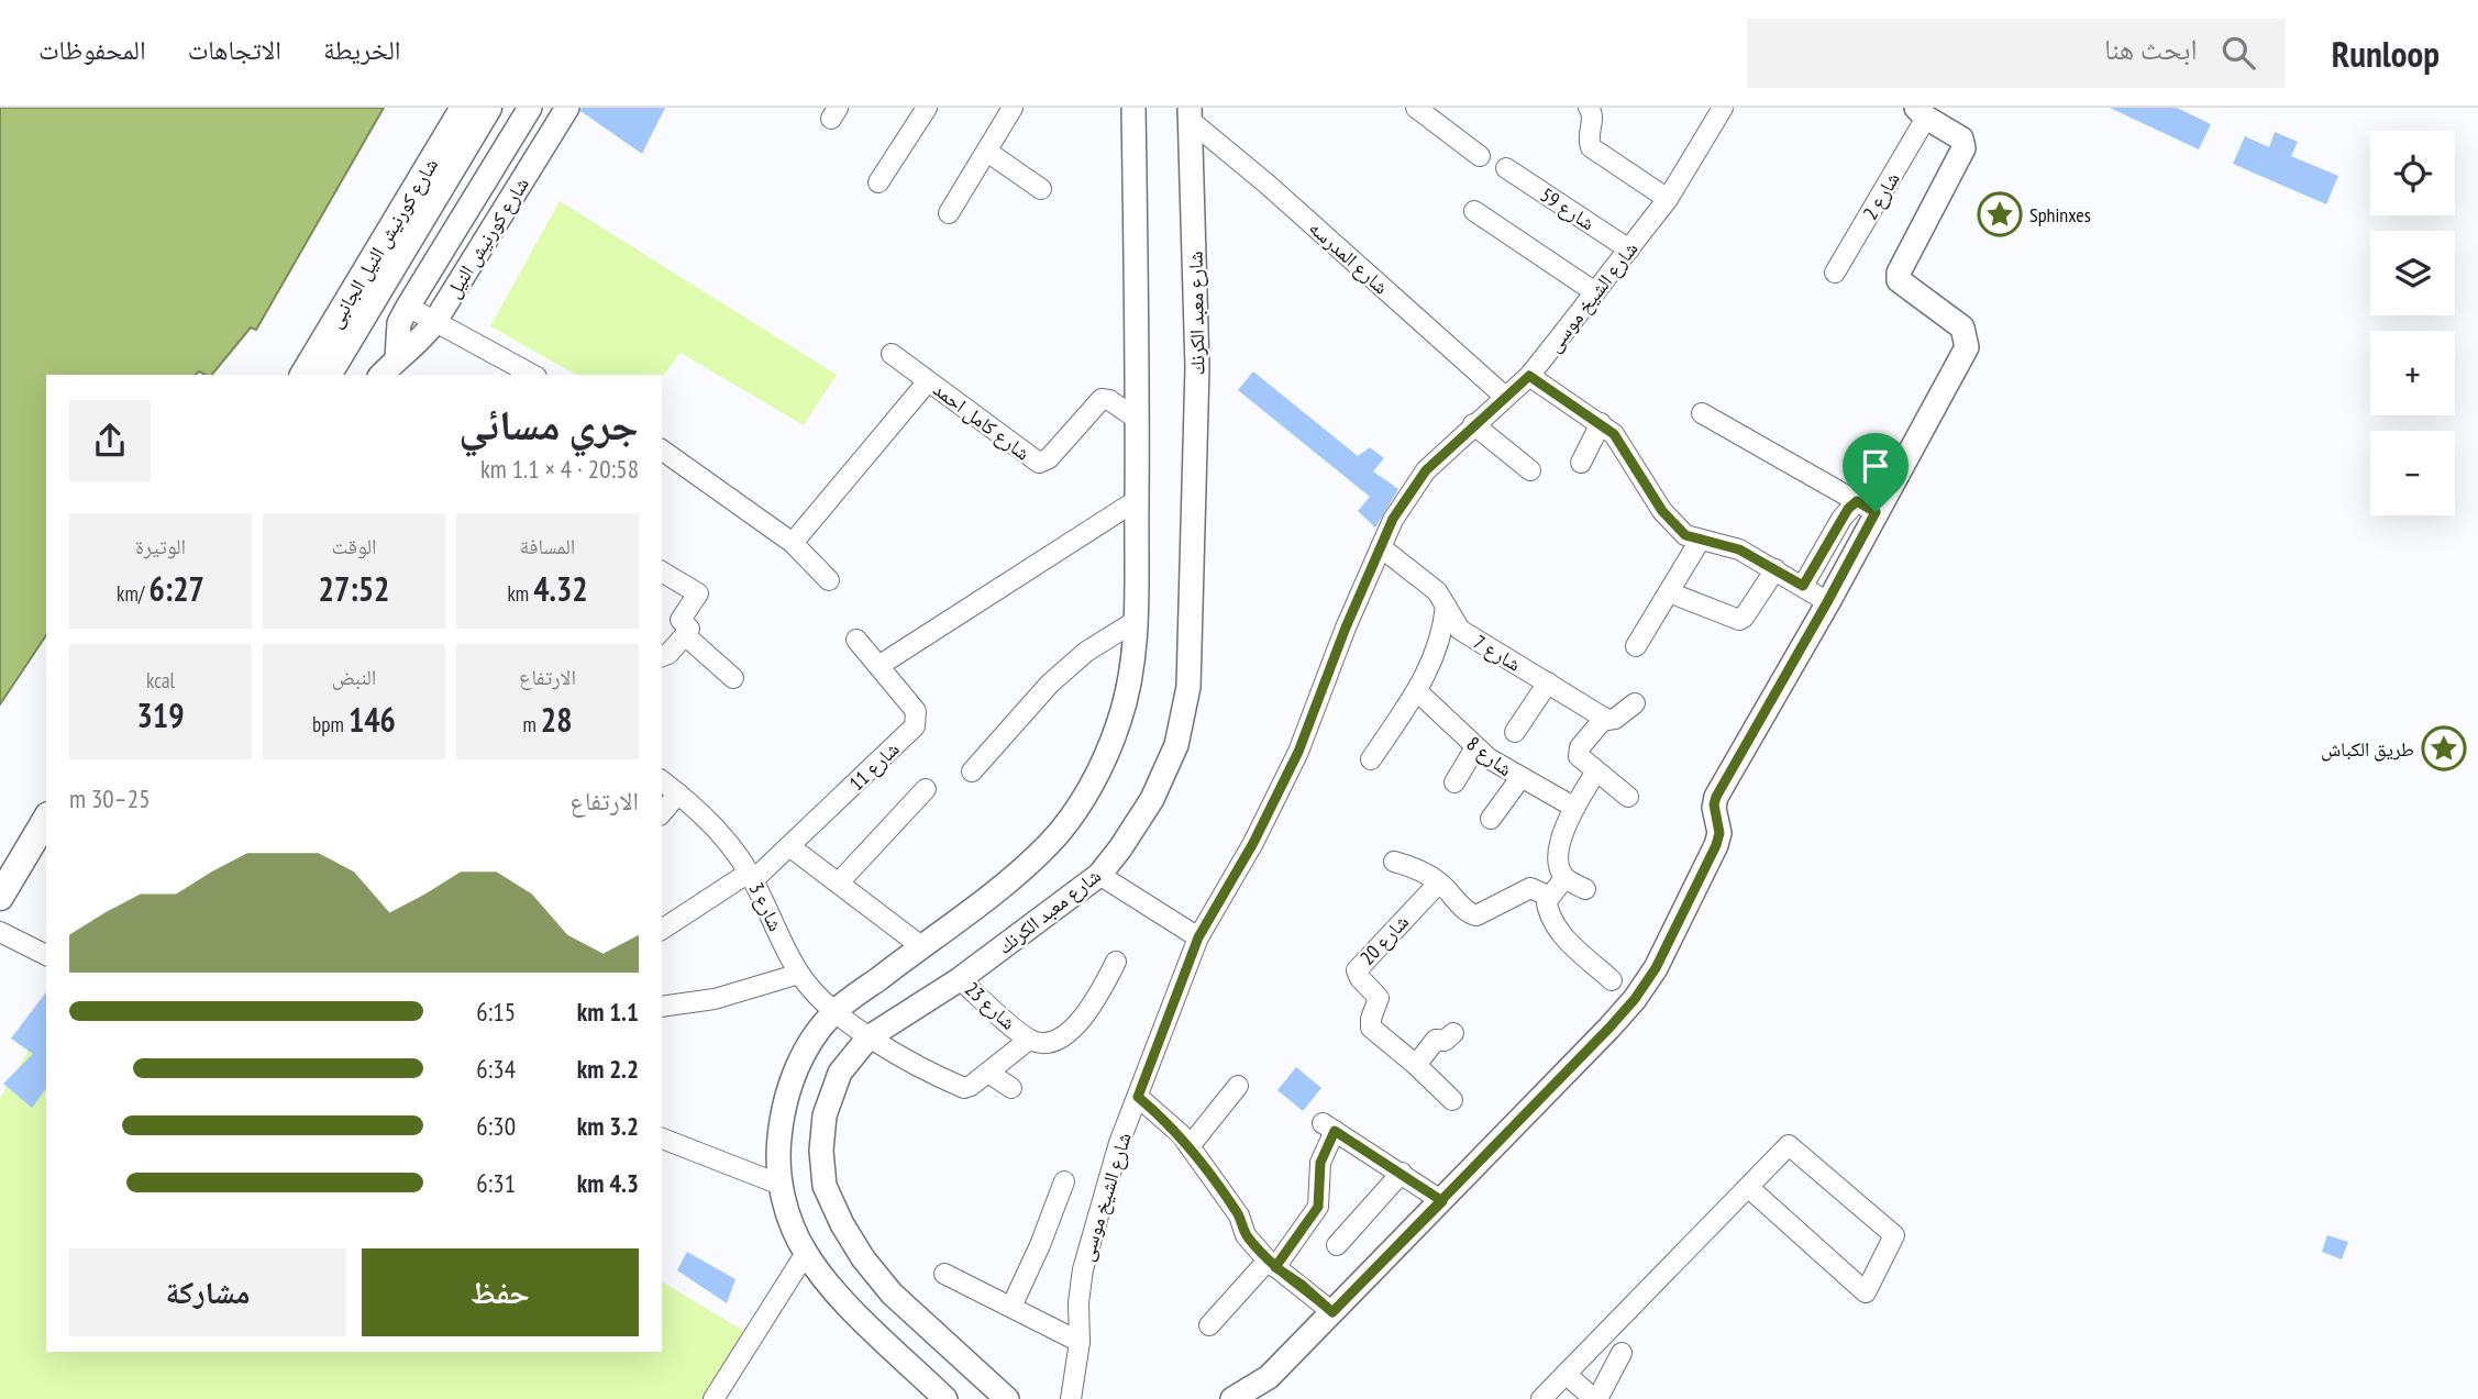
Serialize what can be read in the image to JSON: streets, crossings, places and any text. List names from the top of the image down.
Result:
{
  "streets": {
    "main road": ["شارع كورنيش النيل الجانبى"],
    "street": [
      "شارع 2",
      "شارع 59",
      "شارع كورنيش النيل",
      "شارع المدرسه",
      "شارع الشيخ موسى",
      "شارع معبد الكرنك",
      "شارع كامل احمد",
      "شارع 7",
      "شارع 8",
      "شارع 11",
      "شارع 3",
      "شارع 20",
      "شارع 23"
    ]
  },
  "crossings": [
    ["شارع 59", "شارع الشيخ موسى"],
    ["شارع المدرسه", "شارع الشيخ موسى"],
    ["شارع المدرسه", "شارع معبد الكرنك"],
    ["شارع الشيخ موسى", "شارع 7"],
    ["شارع معبد الكرنك", "شارع 3"],
    ["شارع معبد الكرنك", "شارع 23"],
    ["شارع 11", "شارع 3"]
  ],
  "places": {
    "place": ["Sphinxes", "طريق الكباش"]
  },
  "page": {
    "header": "Runloop",
    "search": "ابحث هنا",
    "nav": ["الخريطة", "الاتجاهات", "المحفوظات"],
    "map_buttons": ["+", "−"],
    "heading": ["جري مسائي", "20:58 · 4 × 1.1 km"],
    "stats": [
      ["المسافة", "4.32 km"],
      ["الوقت", "27:52"],
      ["الوتيرة", "6:27 /km"],
      ["الارتفاع", "28 m"],
      ["النبض", "146 bpm"],
      ["kcal", "319"]
    ],
    "chart": ["الارتفاع", "25–30 m"],
    "list": [
      {
        "name": "1.1 km",
        "note": "6:15"
      },
      {
        "name": "2.2 km",
        "note": "6:34"
      },
      {
        "name": "3.2 km",
        "note": "6:30"
      },
      {
        "name": "4.3 km",
        "note": "6:31"
      }
    ],
    "buttons": ["حفظ", "مشاركة"]
  }
}
